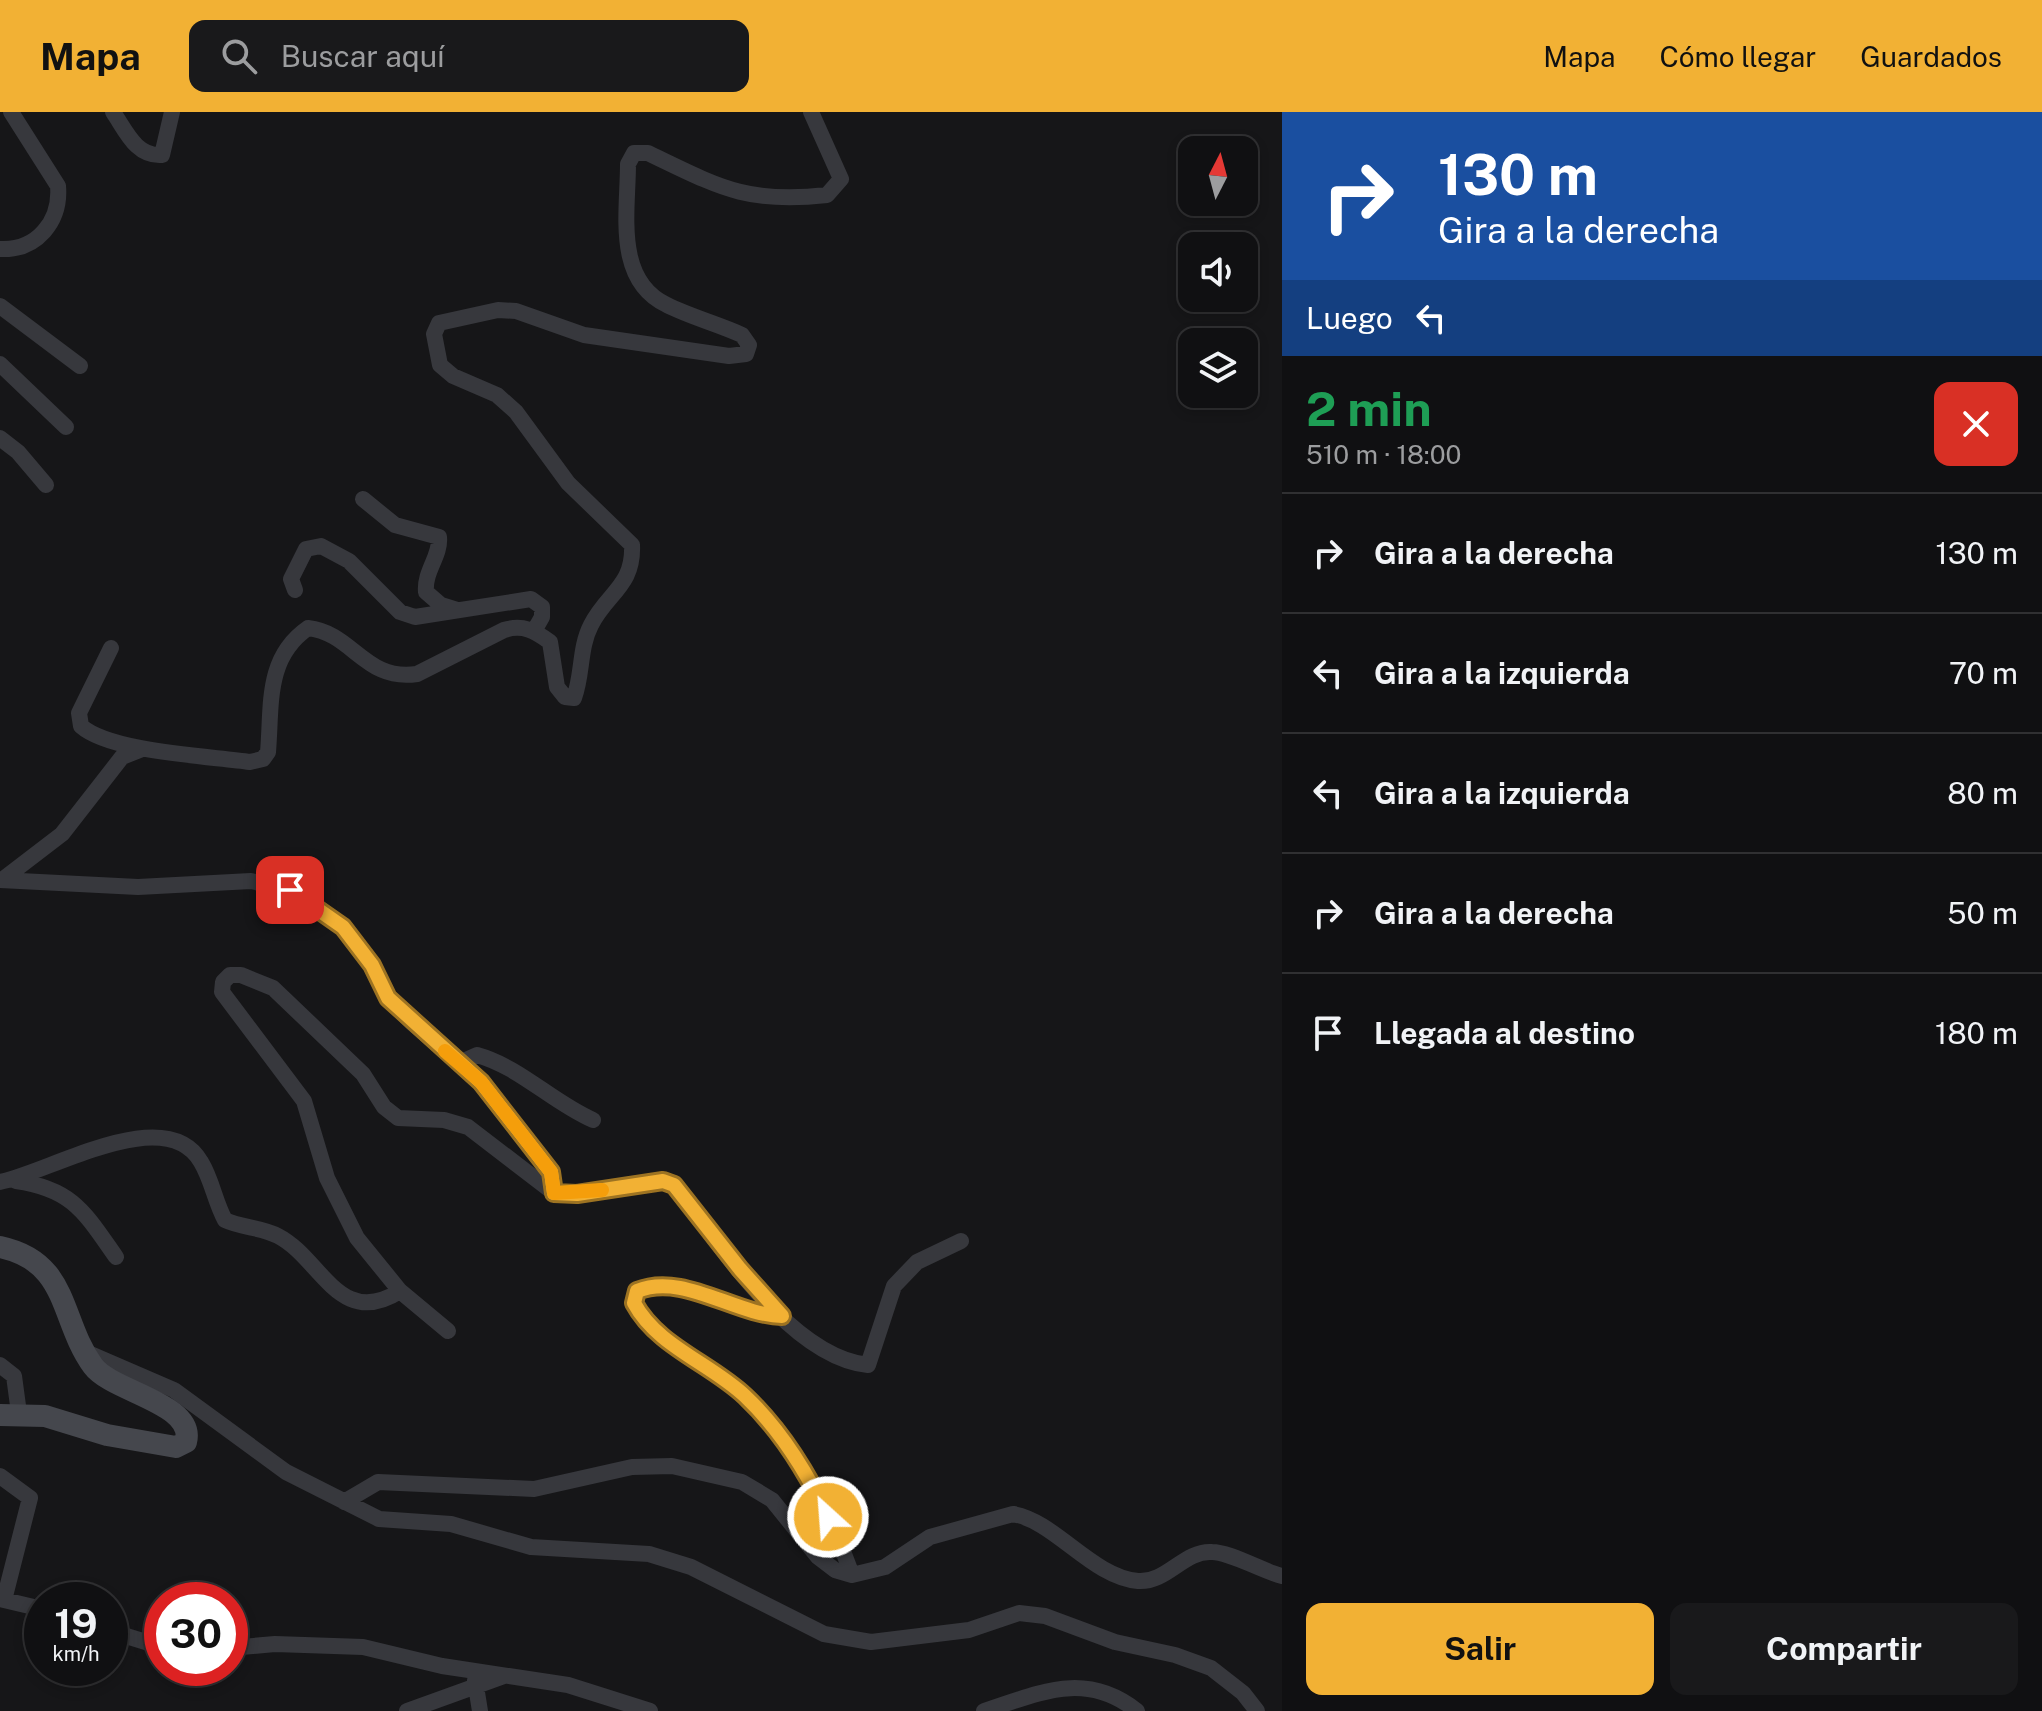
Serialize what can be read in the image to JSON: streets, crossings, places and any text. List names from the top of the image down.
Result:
{
  "north": "top",
  "page": {
    "header": "Mapa",
    "search": "Buscar aquí",
    "nav": ["Mapa", "Cómo llegar", "Guardados"],
    "turn": ["130 m", "Gira a la derecha"],
    "then": "Luego",
    "heading": ["2 min", "510 m · 18:00"],
    "list": [
      {
        "name": "Gira a la derecha",
        "value": "130 m"
      },
      {
        "name": "Gira a la izquierda",
        "value": "70 m"
      },
      {
        "name": "Gira a la izquierda",
        "value": "80 m"
      },
      {
        "name": "Gira a la derecha",
        "value": "50 m"
      },
      {
        "name": "Llegada al destino",
        "value": "180 m"
      }
    ],
    "speed": "19 km/h",
    "limit": "30",
    "buttons": ["Salir", "Compartir"]
  }
}
